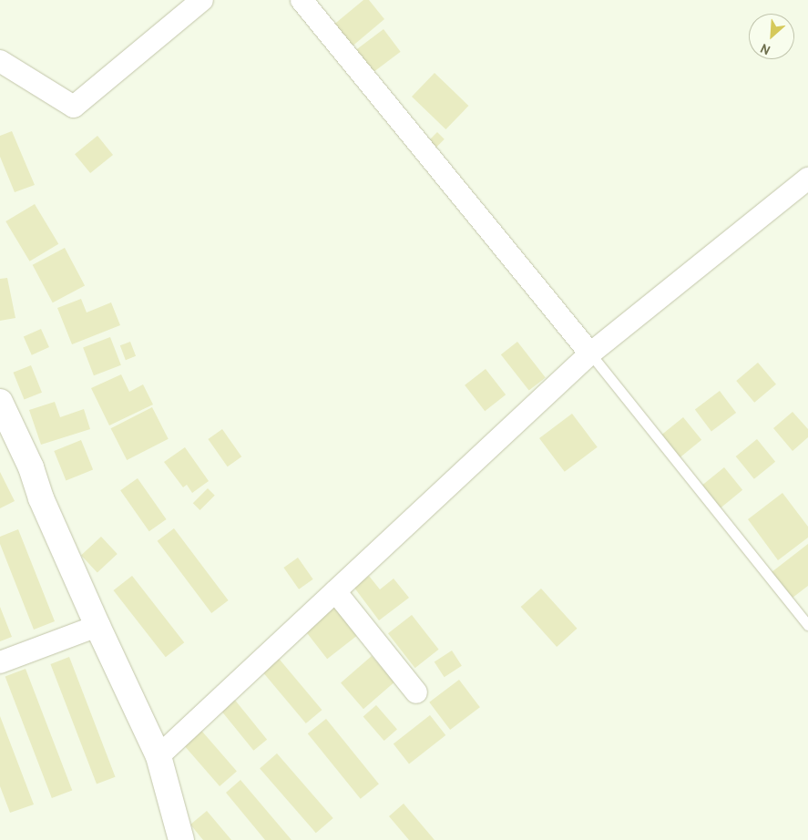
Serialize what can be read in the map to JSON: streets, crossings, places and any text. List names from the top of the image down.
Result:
{
  "north": "bottom left"
}
